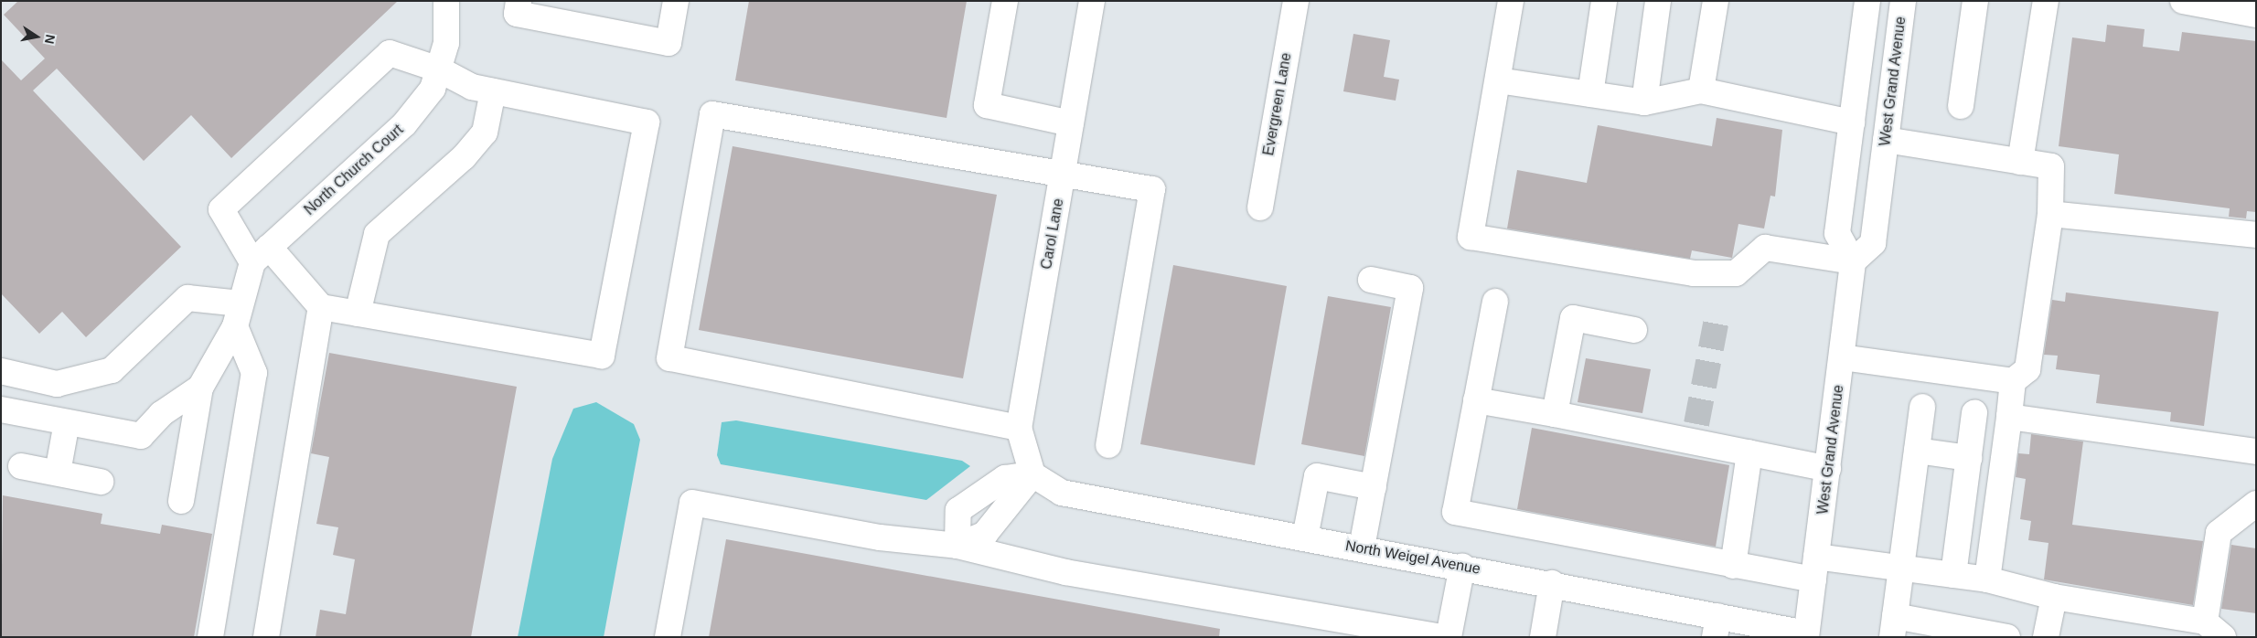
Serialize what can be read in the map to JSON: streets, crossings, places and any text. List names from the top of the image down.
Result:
{
  "streets": {
    "street": [
      "West Grand Avenue",
      "Evergreen Lane",
      "North Church Court",
      "Carol Lane",
      "North Weigel Avenue"
    ]
  },
  "crossings": [
    ["West Grand Avenue", "North Weigel Avenue"],
    ["Carol Lane", "North Weigel Avenue"]
  ],
  "north": "right"
}
